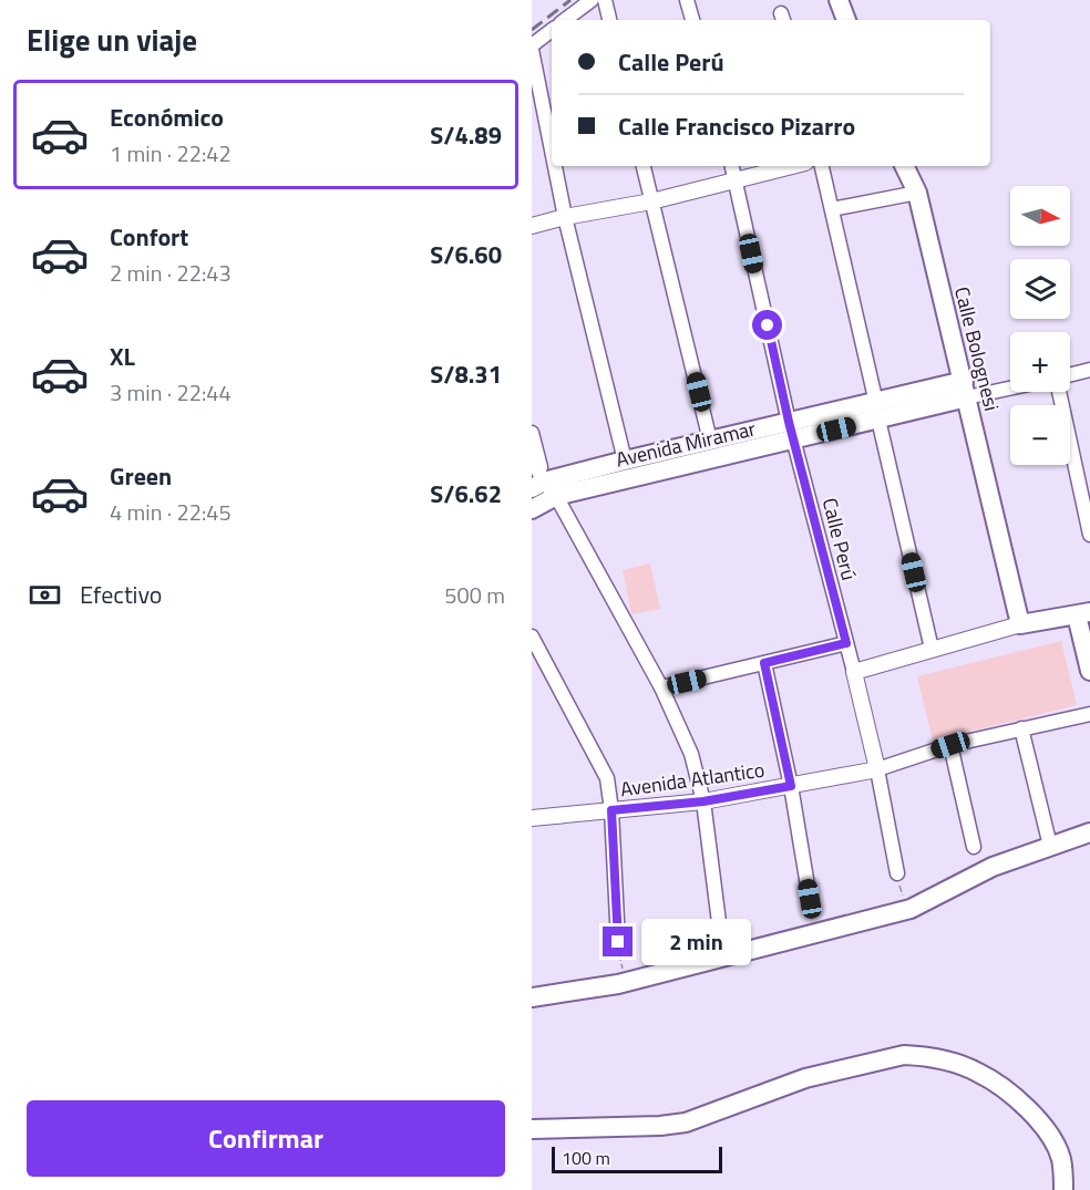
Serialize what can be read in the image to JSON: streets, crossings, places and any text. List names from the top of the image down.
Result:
{
  "streets": {
    "main road": ["Calle Bolognesi", "Avenida Miramar"],
    "street": ["Calle Perú", "Avenida Atlantico"]
  },
  "crossings": [
    ["Calle Bolognesi", "Avenida Miramar"],
    ["Avenida Miramar", "Calle Perú"],
    ["Calle Perú", "Avenida Atlantico"]
  ],
  "scale_bar": "100 m",
  "north": "right",
  "page": {
    "heading": "Elige un viaje",
    "banner": ["Calle Perú", "Calle Francisco Pizarro"],
    "list": [
      {
        "name": "Económico",
        "note": "1 min · 22:42",
        "value": "S/4.89"
      },
      {
        "name": "Confort",
        "note": "2 min · 22:43",
        "value": "S/6.60"
      },
      {
        "name": "XL",
        "note": "3 min · 22:44",
        "value": "S/8.31"
      },
      {
        "name": "Green",
        "note": "4 min · 22:45",
        "value": "S/6.62"
      }
    ],
    "map_buttons": ["+", "−"],
    "pay": ["Efectivo", "500 m"],
    "bubble": "2 min",
    "buttons": "Confirmar",
    "scale": "100 m"
  }
}
